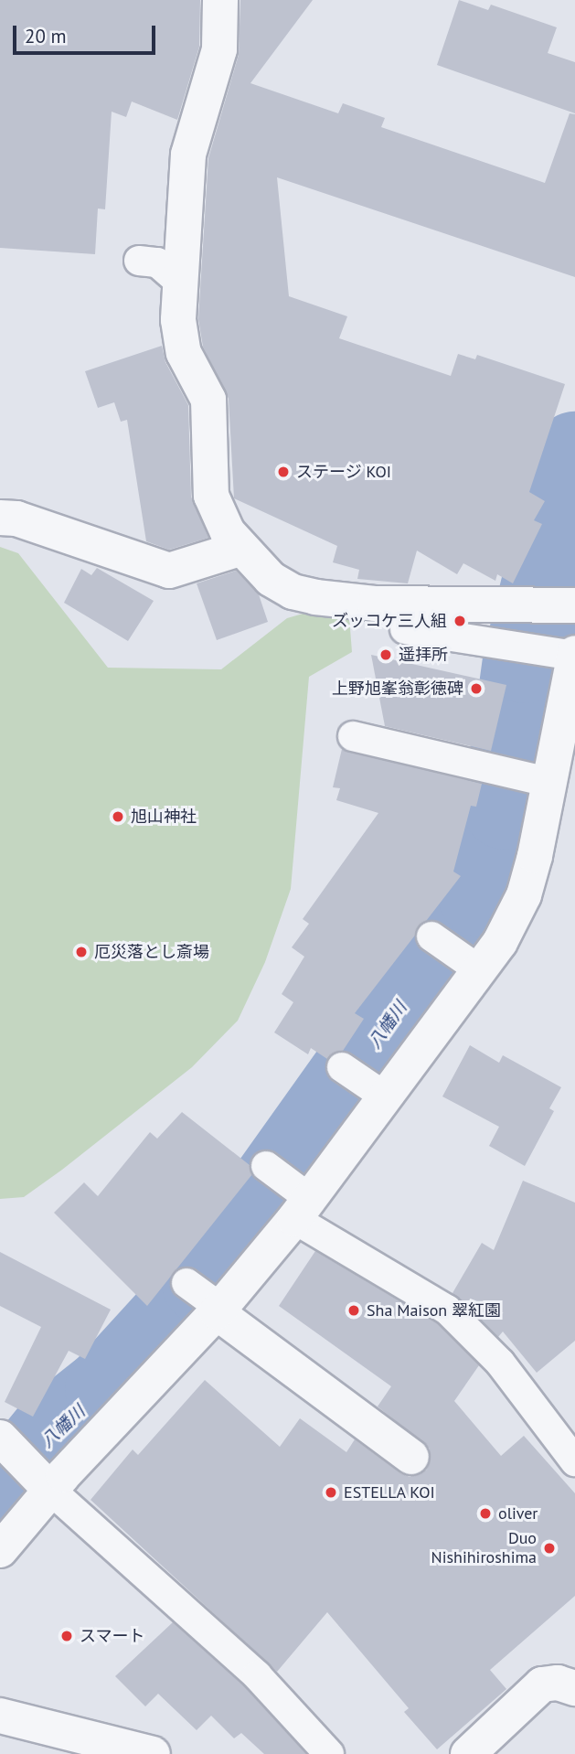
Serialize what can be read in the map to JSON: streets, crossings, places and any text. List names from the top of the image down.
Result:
{
  "water": ["八幡川"],
  "places": [
    "ステージ KOI",
    "ズッコケ三人組",
    "遥拝所",
    "上野旭峯翁彰徳碑",
    "旭山神社",
    "厄災落とし斎場",
    "Sha Maison 翠紅園",
    "ESTELLA KOI",
    "oliver",
    "Duo Nishihiroshima",
    "スマート"
  ],
  "scale_bar": "20 m"
}
